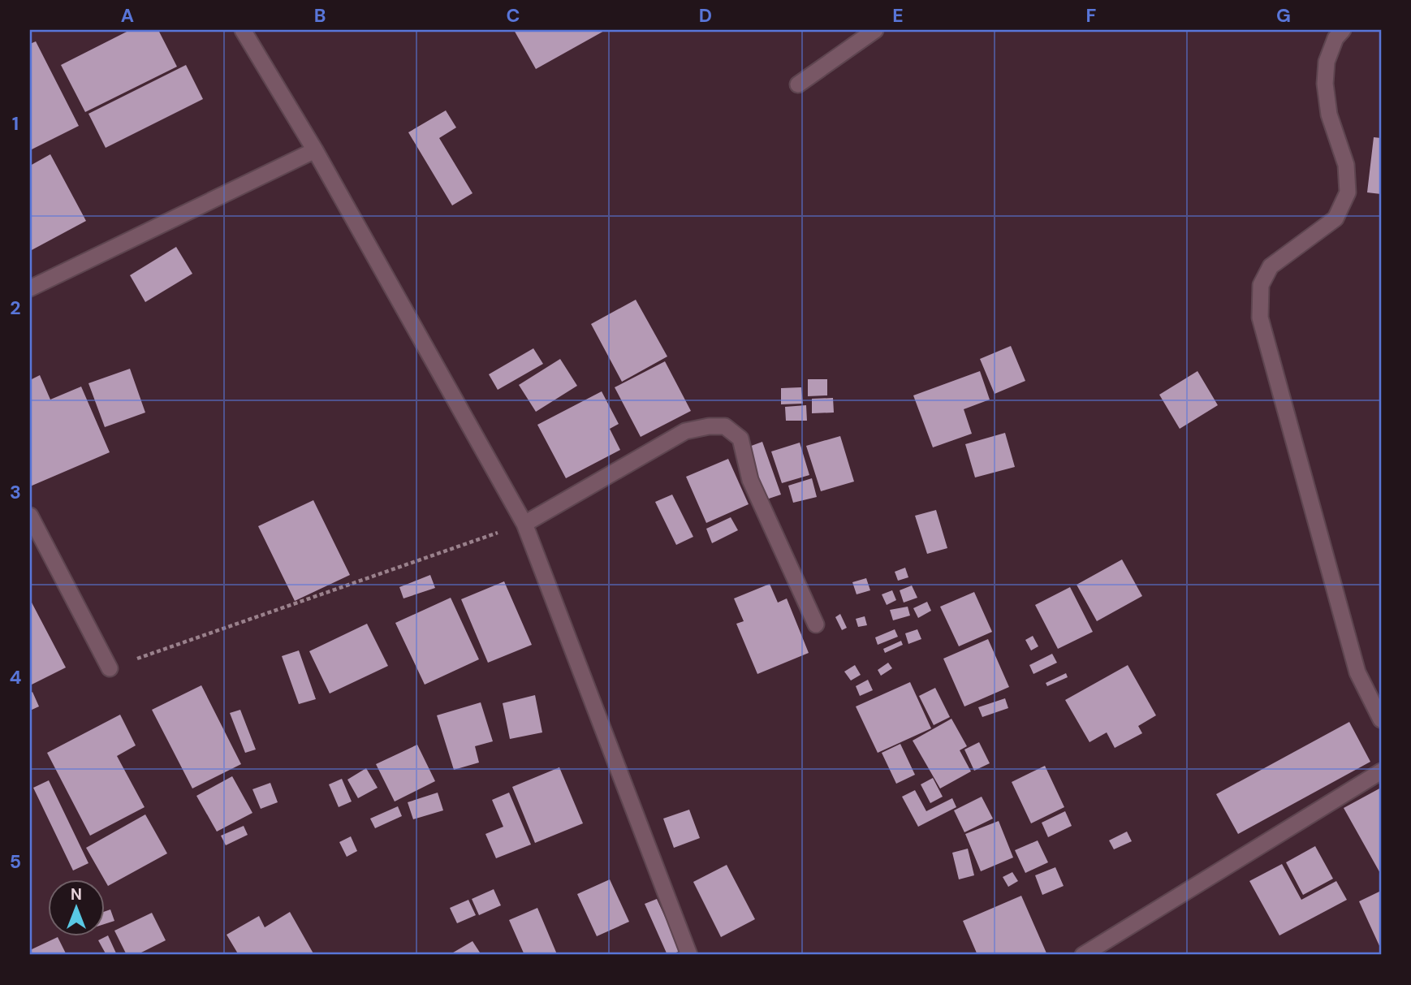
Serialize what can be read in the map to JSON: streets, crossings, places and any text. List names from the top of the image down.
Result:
{
  "north": "top",
  "grid": {
    "columns": [
      "A",
      "B",
      "C",
      "D",
      "E",
      "F",
      "G"
    ],
    "rows": [
      "1",
      "2",
      "3",
      "4",
      "5"
    ]
  }
}
